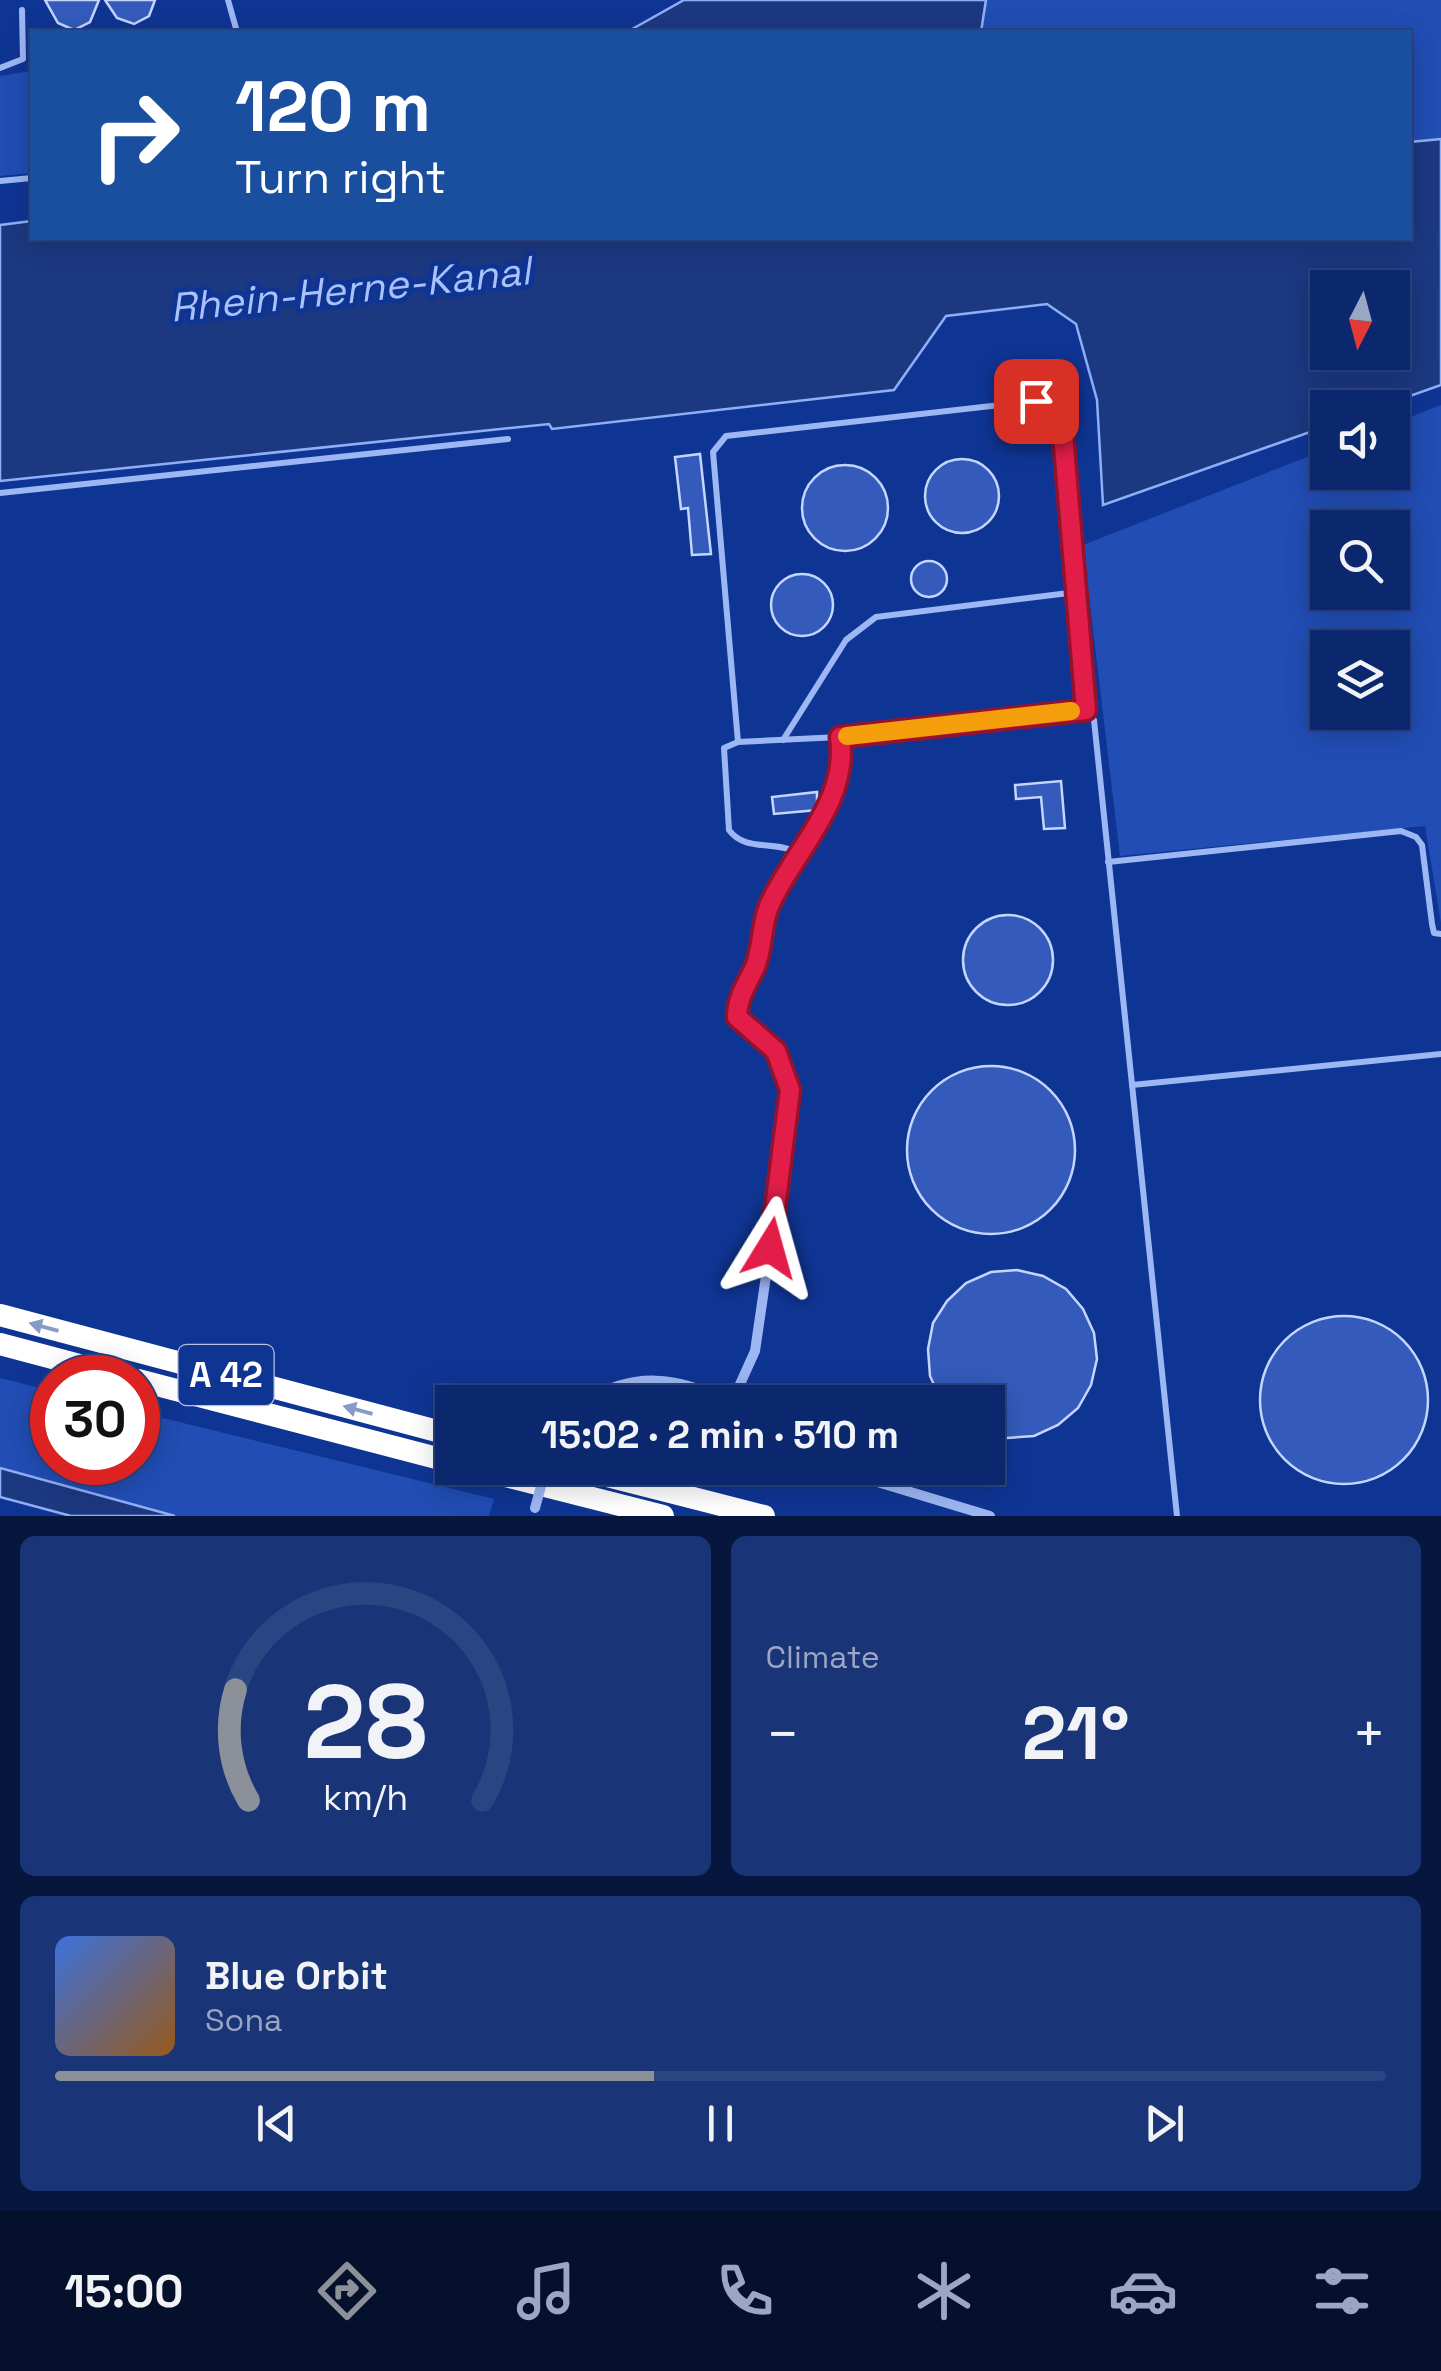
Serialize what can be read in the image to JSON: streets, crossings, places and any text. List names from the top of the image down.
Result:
{
  "streets": {
    "highway": ["A 42"]
  },
  "water": ["Rhein-Herne-Kanal"],
  "north": "bottom",
  "page": {
    "turn": ["120 m", "Turn right"],
    "limit": "30",
    "trip": "15:02 · 2 min · 510 m",
    "tile": "Climate",
    "heat": ["−", "21°", "+"],
    "song": ["Blue Orbit", "Sona"],
    "tabs": "15:00",
    "gauge": ["28", "km/h"]
  }
}
